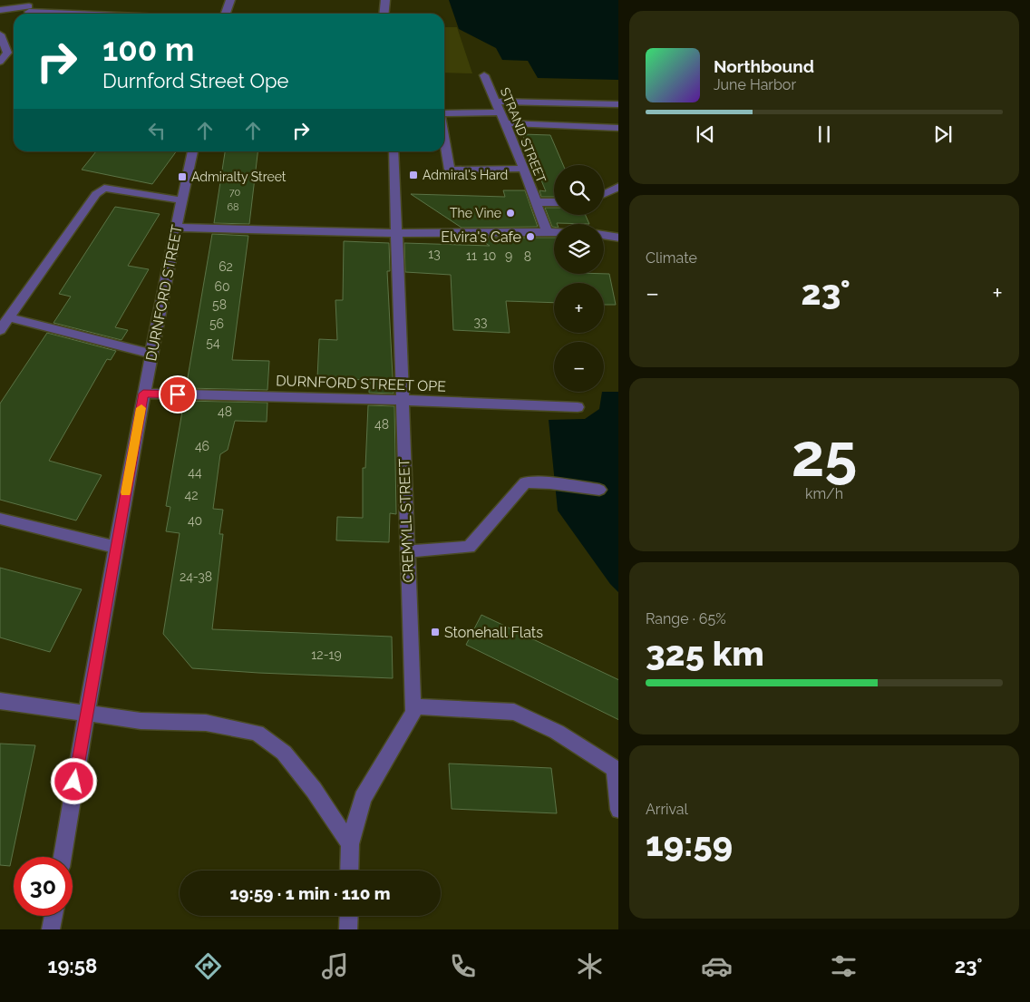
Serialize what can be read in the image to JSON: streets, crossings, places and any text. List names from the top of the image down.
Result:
{
  "streets": {
    "street": [
      "STRAND STREET",
      "DURNFORD STREET",
      "DURNFORD STREET OPE",
      "CREMYLL STREET"
    ]
  },
  "crossings": [
    ["DURNFORD STREET", "DURNFORD STREET OPE"],
    ["DURNFORD STREET OPE", "CREMYLL STREET"]
  ],
  "places": {
    "transit": ["Admiral's Hard", "Admiralty Street", "Stonehall Flats"],
    "other": ["The Vine", "Elvira's Cafe"]
  },
  "house_numbers": [
    "70",
    "68",
    "13",
    "11",
    "10",
    "9",
    "8",
    "62",
    "60",
    "58",
    "33",
    "56",
    "54",
    "48",
    "48",
    "46",
    "44",
    "42",
    "40",
    "24-38",
    "12-19"
  ],
  "page": {
    "turn": ["100 m", "Durnford Street Ope"],
    "song": ["Northbound", "June Harbor"],
    "map_buttons": ["+", "−"],
    "tile": [
      "Climate",
      ["25", "km/h"],
      ["Range · 65%", "325 km"],
      ["Arrival", "19:59"]
    ],
    "heat": ["−", "23°", "+"],
    "limit": "30",
    "trip": "19:59 · 1 min · 110 m",
    "tabs": ["19:58", "23°"]
  }
}
